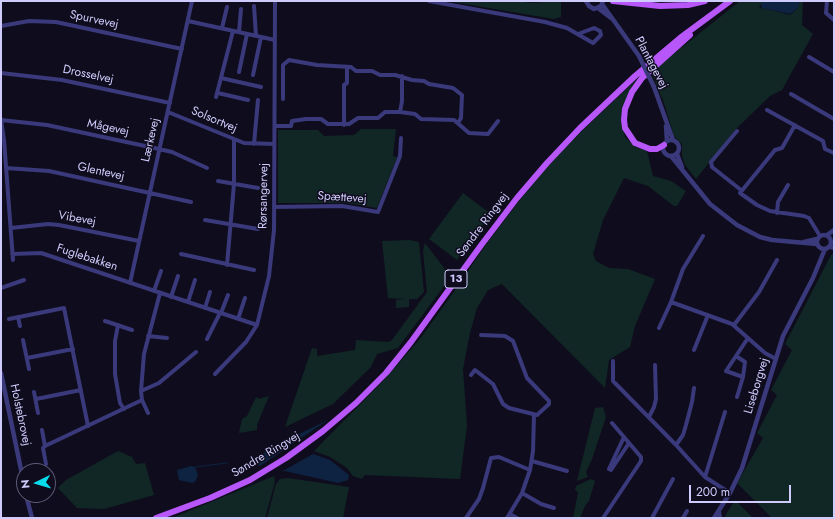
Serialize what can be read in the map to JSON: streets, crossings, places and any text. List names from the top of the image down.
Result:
{
  "streets": {
    "main road": ["Søndre Ringvej", "13"],
    "street": [
      "Spurvevej",
      "Plantagevej",
      "Drosselvej",
      "Solsortvej",
      "Mågevej",
      "Lærkevej",
      "Glentevej",
      "Rørsangervej",
      "Spættevej",
      "Vibevej",
      "Fuglebakken",
      "Liseborgvej",
      "Holstebrovej"
    ]
  },
  "crossings": [
    ["Spurvevej", "Lærkevej"],
    ["Drosselvej", "Lærkevej"],
    ["Solsortvej", "Lærkevej"],
    ["Solsortvej", "Rørsangervej"],
    ["Mågevej", "Lærkevej"],
    ["Lærkevej", "Glentevej"],
    ["Lærkevej", "Vibevej"],
    ["Lærkevej", "Fuglebakken"],
    ["Rørsangervej", "Spættevej"],
    ["Rørsangervej", "Fuglebakken"]
  ],
  "scale_bar": "200 m",
  "north": "left"
}
